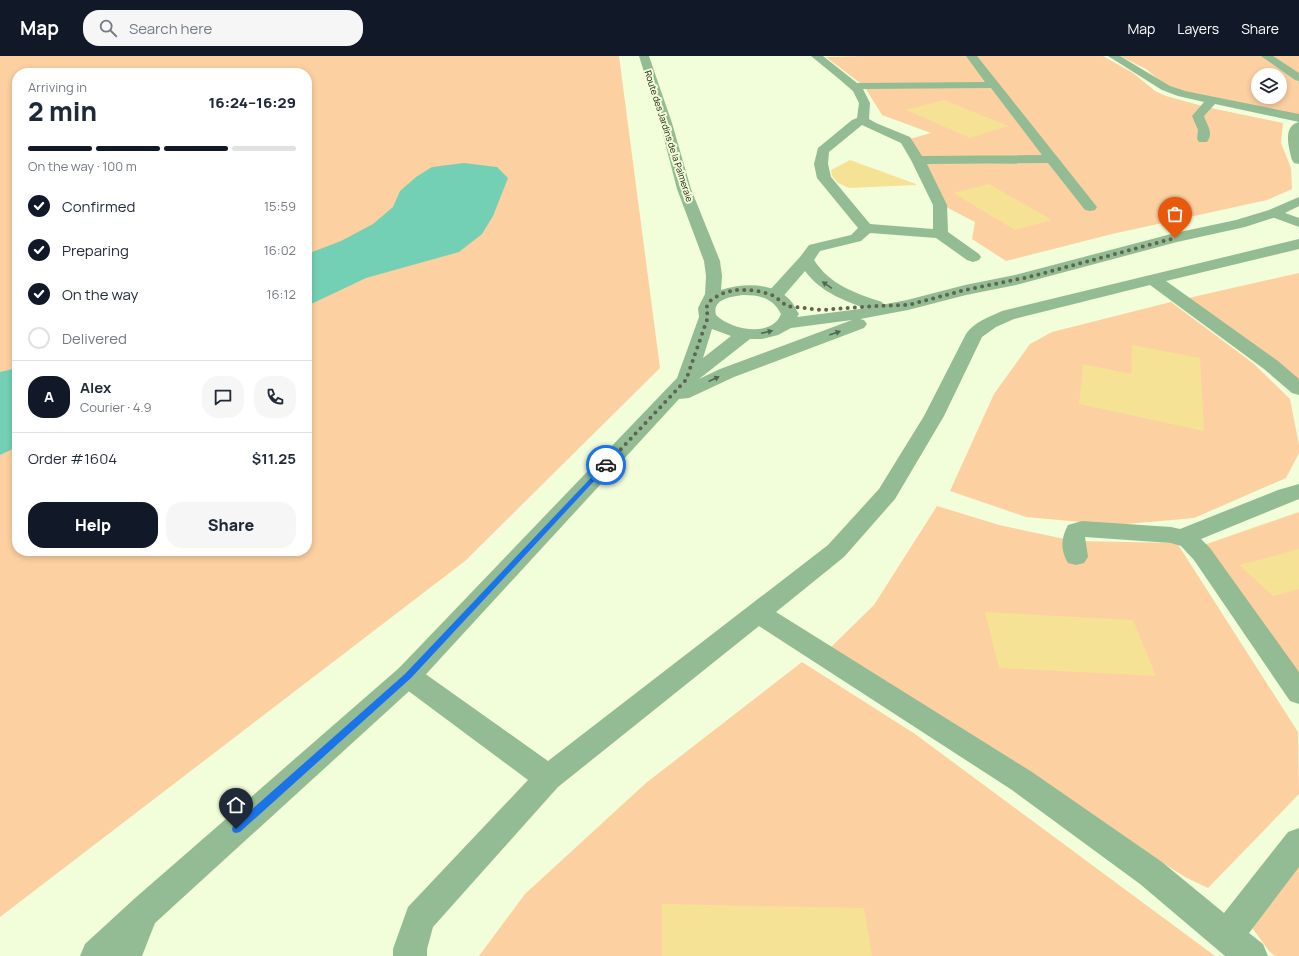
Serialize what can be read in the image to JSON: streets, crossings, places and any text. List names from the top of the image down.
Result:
{
  "streets": {
    "street": ["Route des Jardins de la Palmeraie"]
  },
  "page": {
    "header": "Map",
    "search": "Search here",
    "nav": ["Map", "Layers", "Share"],
    "heading": ["2 min", "Arriving in", "16:24–16:29"],
    "panel": [
      "Alex",
      "Courier · 4.9",
      "Order #1604",
      "$11.25"
    ],
    "bar": "On the way · 100 m",
    "list": [
      ["Confirmed", "15:59"],
      ["Preparing", "16:02"],
      ["On the way", "16:12"],
      "Delivered"
    ],
    "round": "A",
    "buttons": ["Help", "Share"]
  }
}
